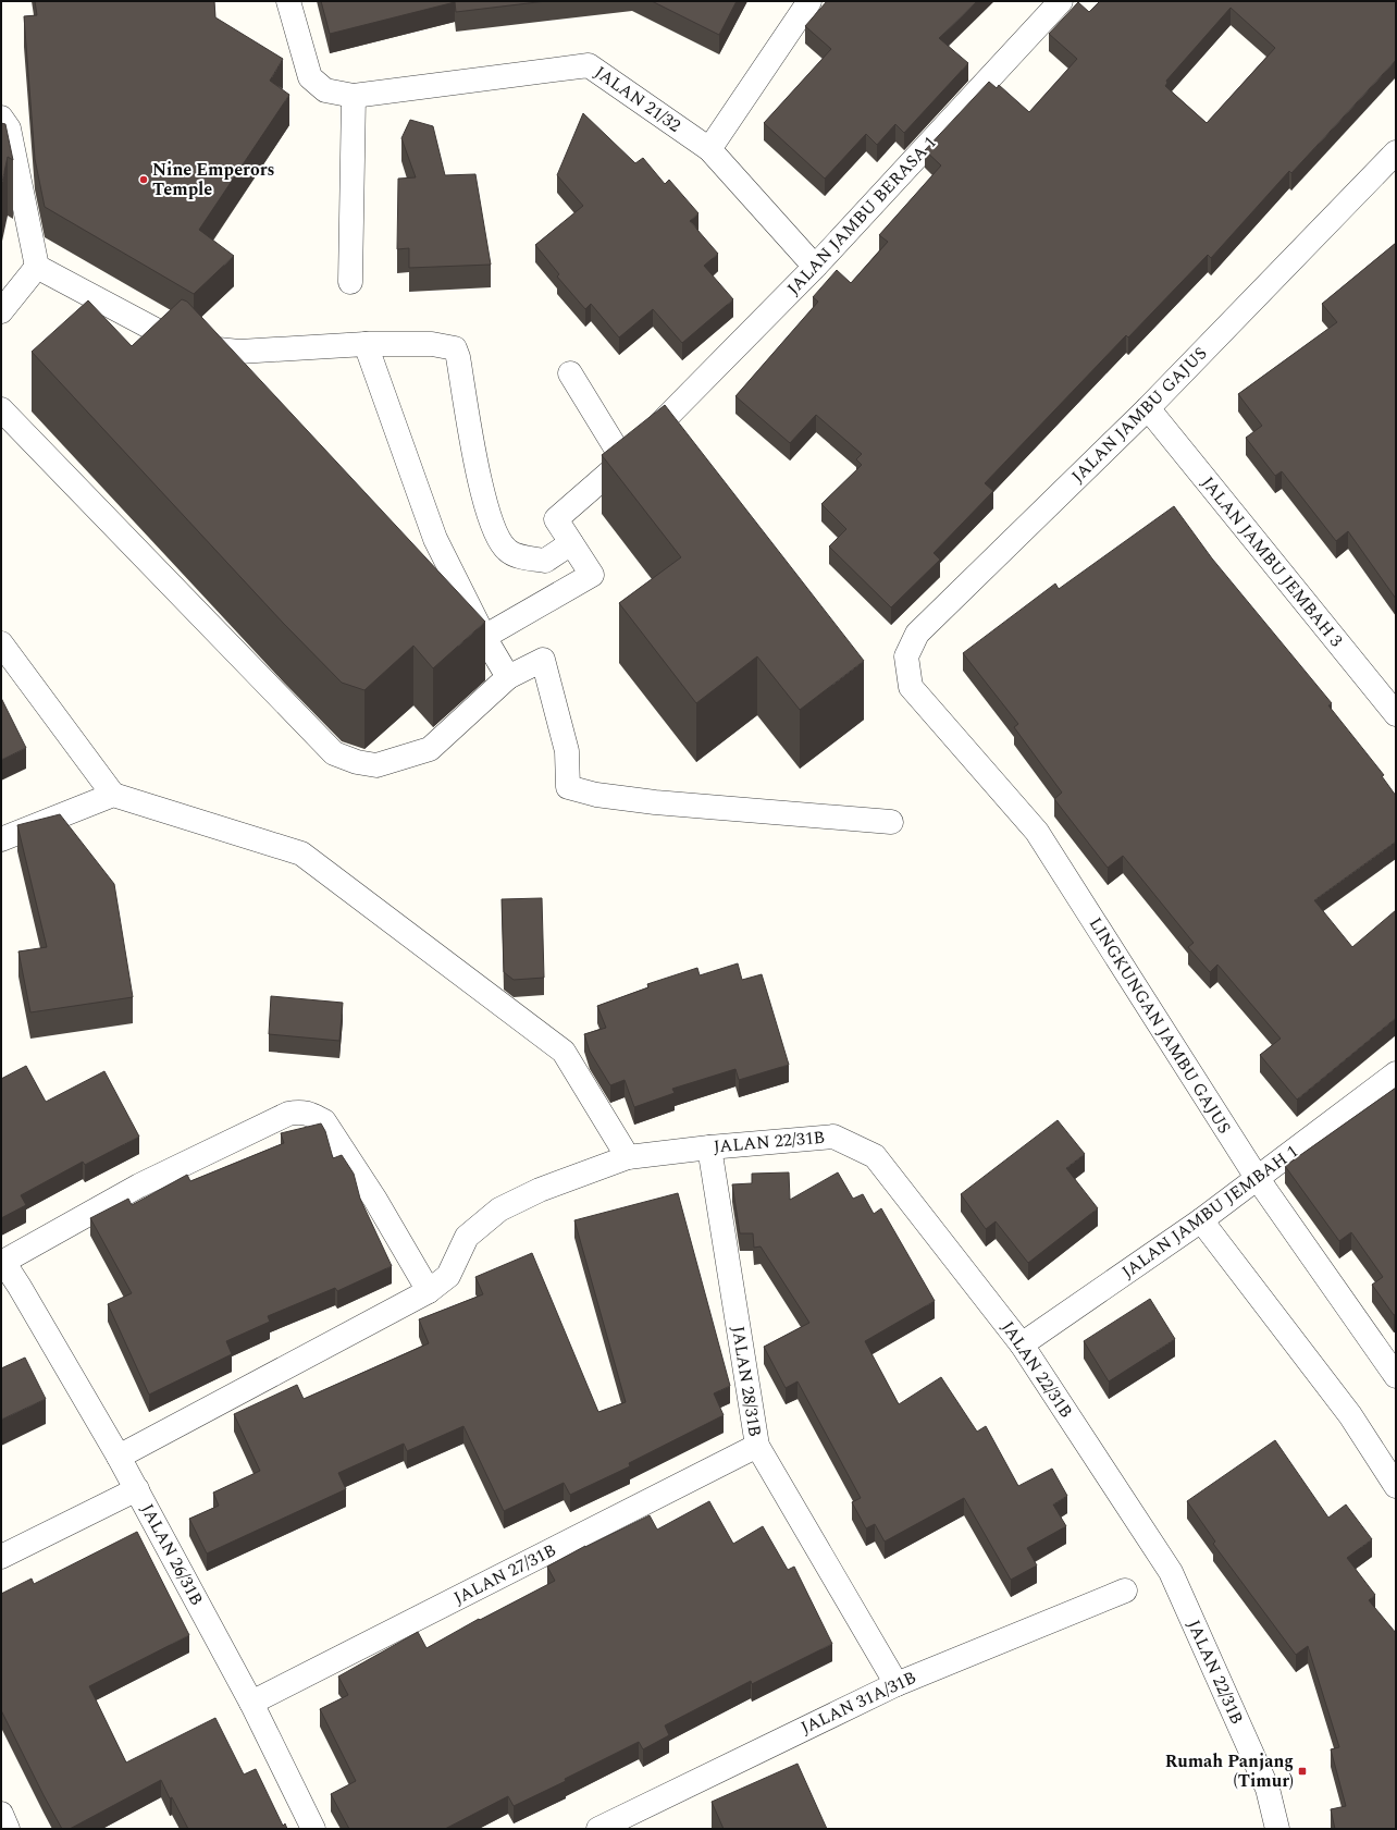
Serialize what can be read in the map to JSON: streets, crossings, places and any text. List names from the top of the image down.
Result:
{
  "streets": {
    "street": [
      "JALAN 21/32",
      "JALAN JAMBU BERASA 1",
      "JALAN JAMBU GAJUS",
      "JALAN JAMBU JEMBAH 3",
      "LINGKUNGAN JAMBU GAJUS",
      "JALAN 22/31B",
      "JALAN JAMBU JEMBAH 1",
      "JALAN 28/31B",
      "JALAN 26/31B",
      "JALAN 27/31B",
      "JALAN 31A/31B"
    ]
  },
  "crossings": [
    ["JALAN 21/32", "JALAN JAMBU BERASA 1"],
    ["JALAN JAMBU GAJUS", "JALAN JAMBU JEMBAH 3"],
    ["JALAN JAMBU GAJUS", "LINGKUNGAN JAMBU GAJUS"],
    ["LINGKUNGAN JAMBU GAJUS", "JALAN JAMBU JEMBAH 1"],
    ["JALAN 22/31B", "JALAN JAMBU JEMBAH 1"],
    ["JALAN 22/31B", "JALAN 28/31B"],
    ["JALAN 22/31B", "JALAN 26/31B"],
    ["JALAN 28/31B", "JALAN 27/31B"],
    ["JALAN 28/31B", "JALAN 31A/31B"],
    ["JALAN 26/31B", "JALAN 27/31B"]
  ],
  "places": {
    "other": ["Nine Emperors Temple"],
    "transit": ["Rumah Panjang (Timur)"]
  }
}
